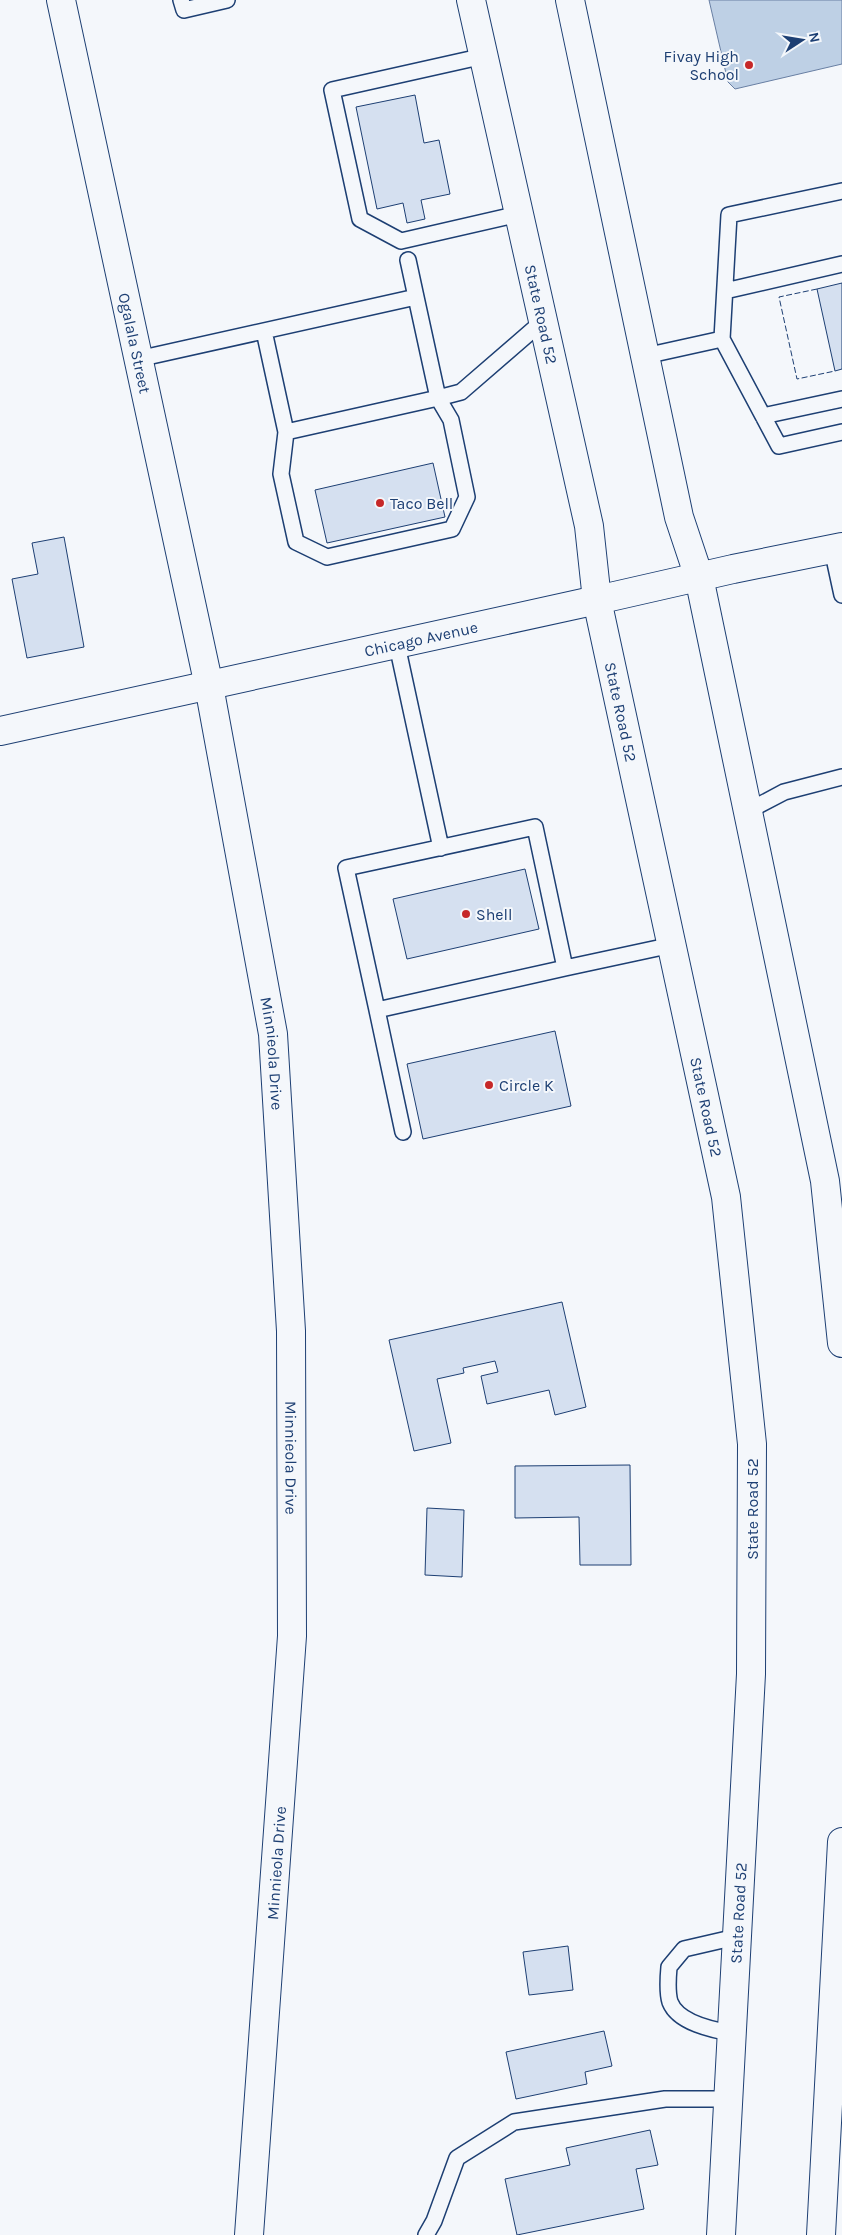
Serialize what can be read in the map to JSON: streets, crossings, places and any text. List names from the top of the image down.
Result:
{
  "streets": {
    "main road": [
      "State Road 52",
      "Ogalala Street",
      "Chicago Avenue",
      "Minnieola Drive"
    ]
  },
  "crossings": [
    ["State Road 52", "Chicago Avenue"],
    ["Ogalala Street", "Chicago Avenue"],
    ["Ogalala Street", "Minnieola Drive"],
    ["Chicago Avenue", "Minnieola Drive"]
  ],
  "places": [
    "Fivay High School",
    "Taco Bell",
    "Shell",
    "Circle K"
  ],
  "north": "right"
}
